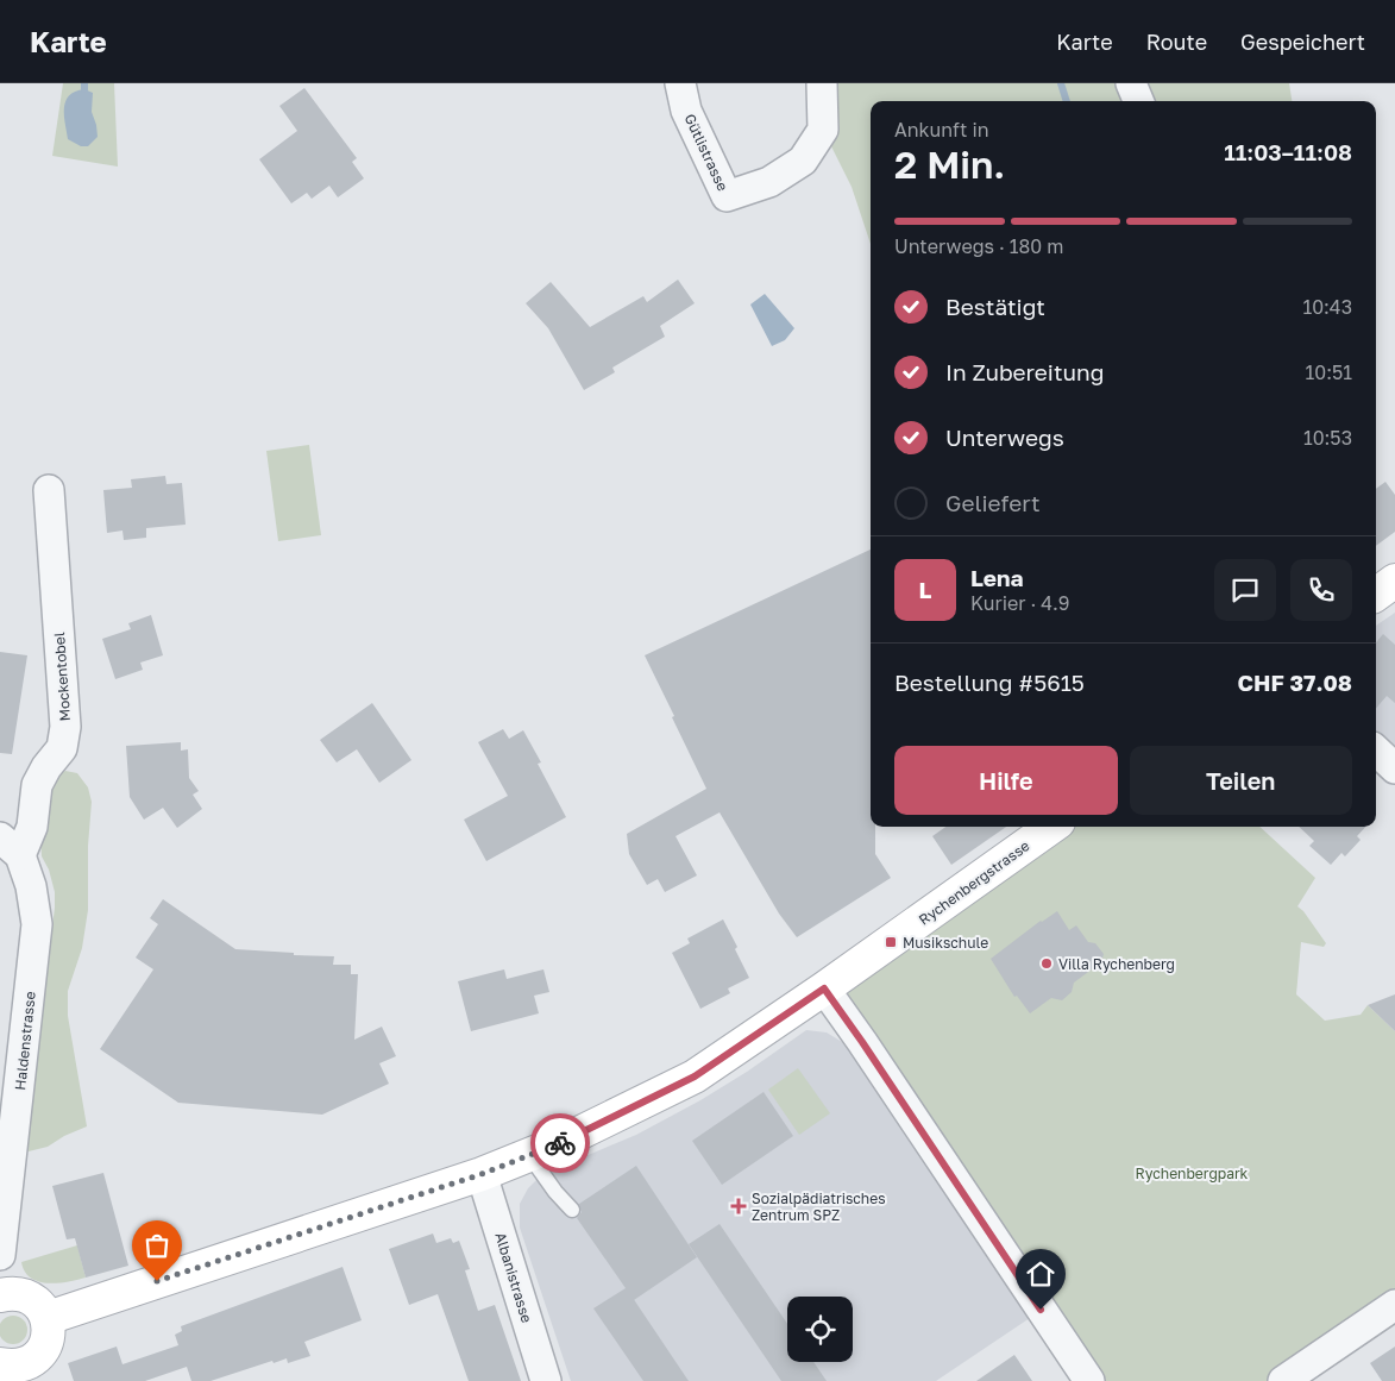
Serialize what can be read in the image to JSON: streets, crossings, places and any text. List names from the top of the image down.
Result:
{
  "streets": {
    "street": [
      "Gütlistrasse",
      "Mockentobel",
      "Rychenbergstrasse",
      "Haldenstrasse",
      "Albanistrasse"
    ]
  },
  "crossings": [
    ["Mockentobel", "Haldenstrasse"],
    ["Rychenbergstrasse", "Albanistrasse"]
  ],
  "parks": ["Rychenbergpark"],
  "places": {
    "transit": ["Musikschule"],
    "other": ["Villa Rychenberg"],
    "health": ["Sozialpädiatrisches Zentrum SPZ"]
  },
  "page": {
    "header": "Karte",
    "nav": ["Karte", "Route", "Gespeichert"],
    "heading": ["2 Min.", "Ankunft in", "11:03–11:08"],
    "panel": [
      "Lena",
      "Kurier · 4.9",
      "Bestellung #5615",
      "CHF 37.08"
    ],
    "bar": "Unterwegs · 180 m",
    "list": [
      ["Bestätigt", "10:43"],
      ["In Zubereitung", "10:51"],
      ["Unterwegs", "10:53"],
      "Geliefert"
    ],
    "round": "L",
    "buttons": ["Hilfe", "Teilen"]
  }
}
